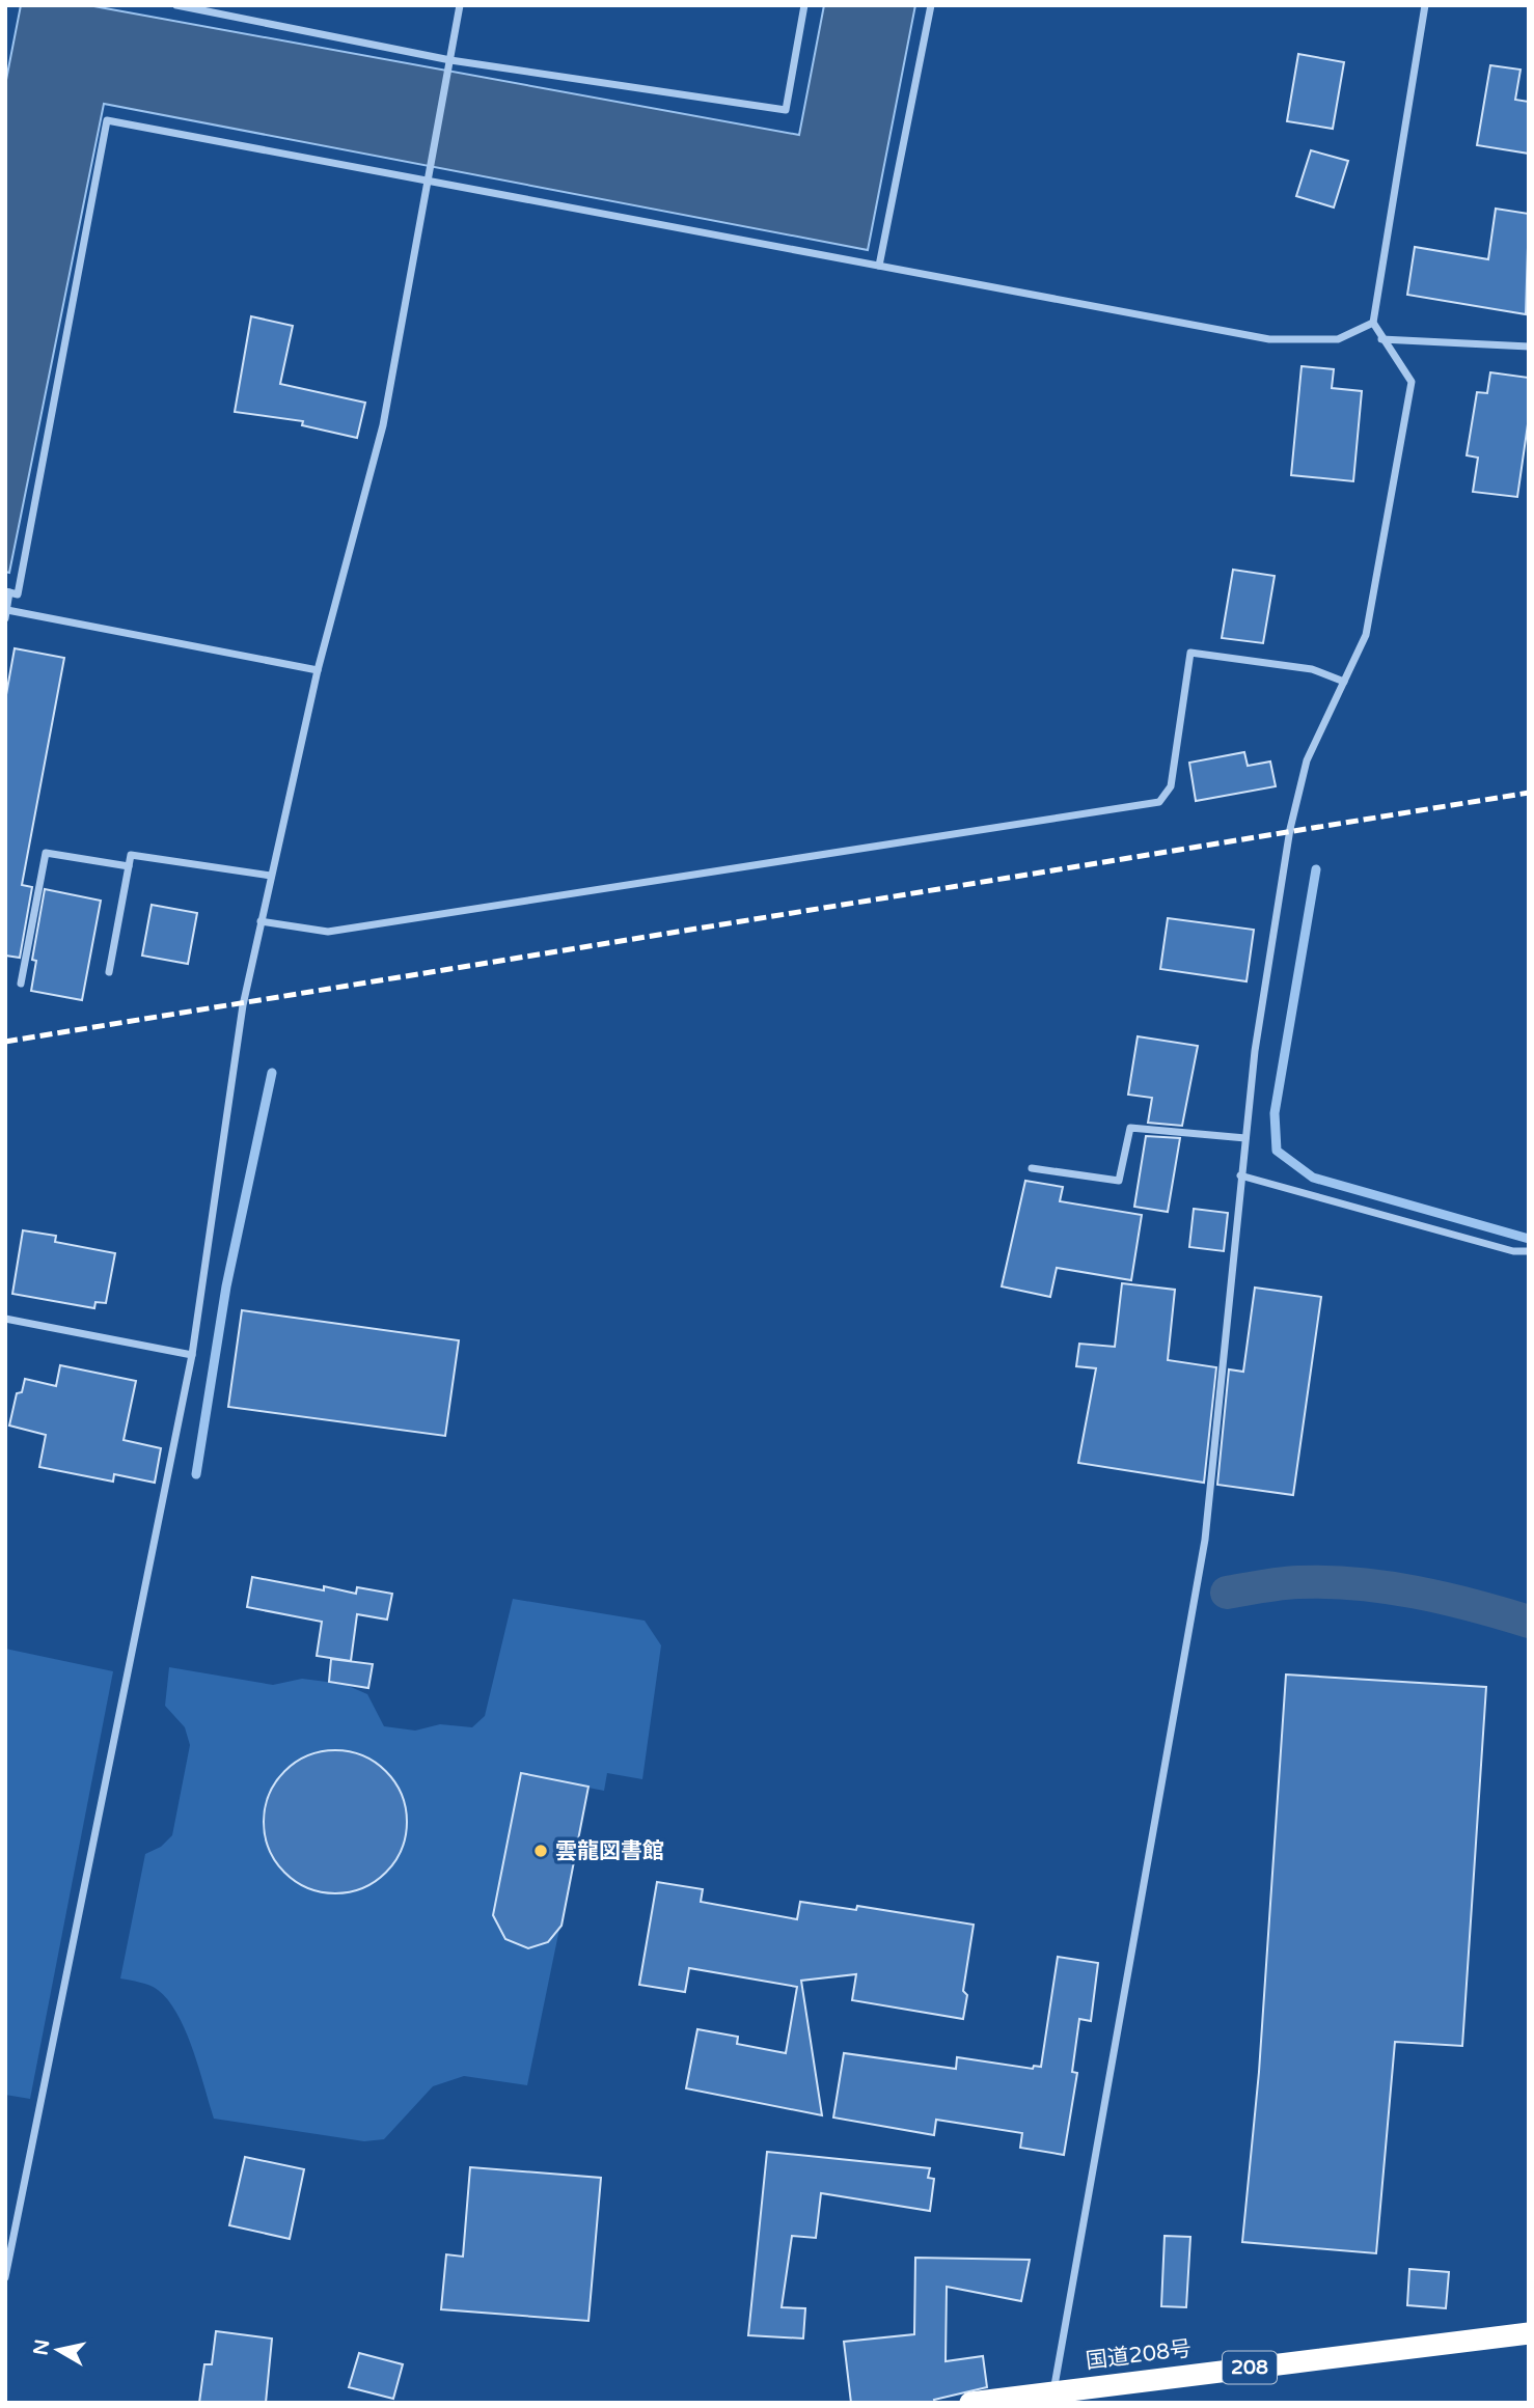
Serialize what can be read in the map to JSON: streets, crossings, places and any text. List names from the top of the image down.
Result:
{
  "streets": {
    "highway": ["国道208号", "208"]
  },
  "places": ["雲龍図書館"],
  "north": "left"
}
